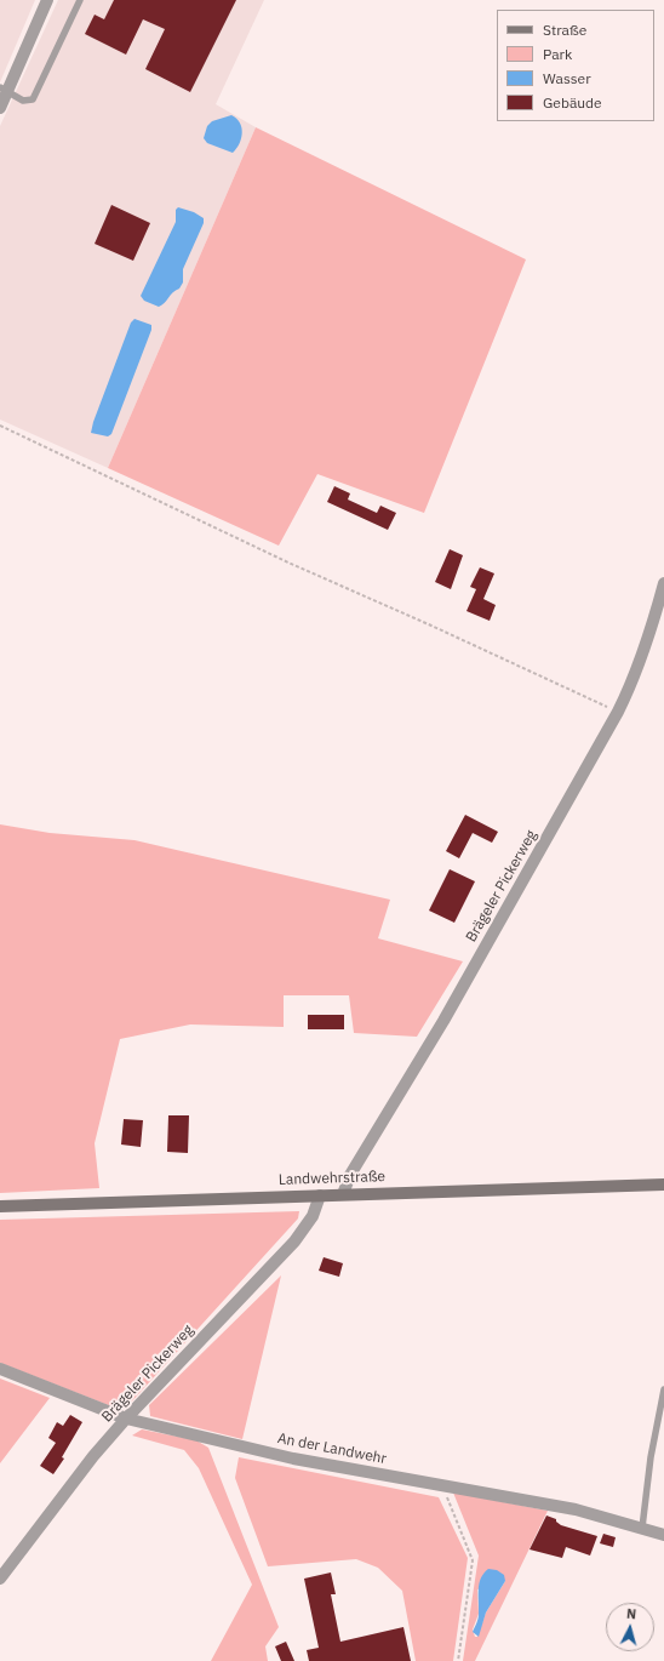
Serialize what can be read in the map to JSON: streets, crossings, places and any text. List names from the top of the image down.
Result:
{
  "streets": {
    "street": ["Brägeler Pickerweg", "Landwehrstraße", "An der Landwehr"]
  },
  "crossings": [
    ["Brägeler Pickerweg", "Landwehrstraße"],
    ["Brägeler Pickerweg", "An der Landwehr"]
  ],
  "legend": [
    "Straße",
    "Park",
    "Wasser",
    "Gebäude"
  ],
  "north": "top"
}
